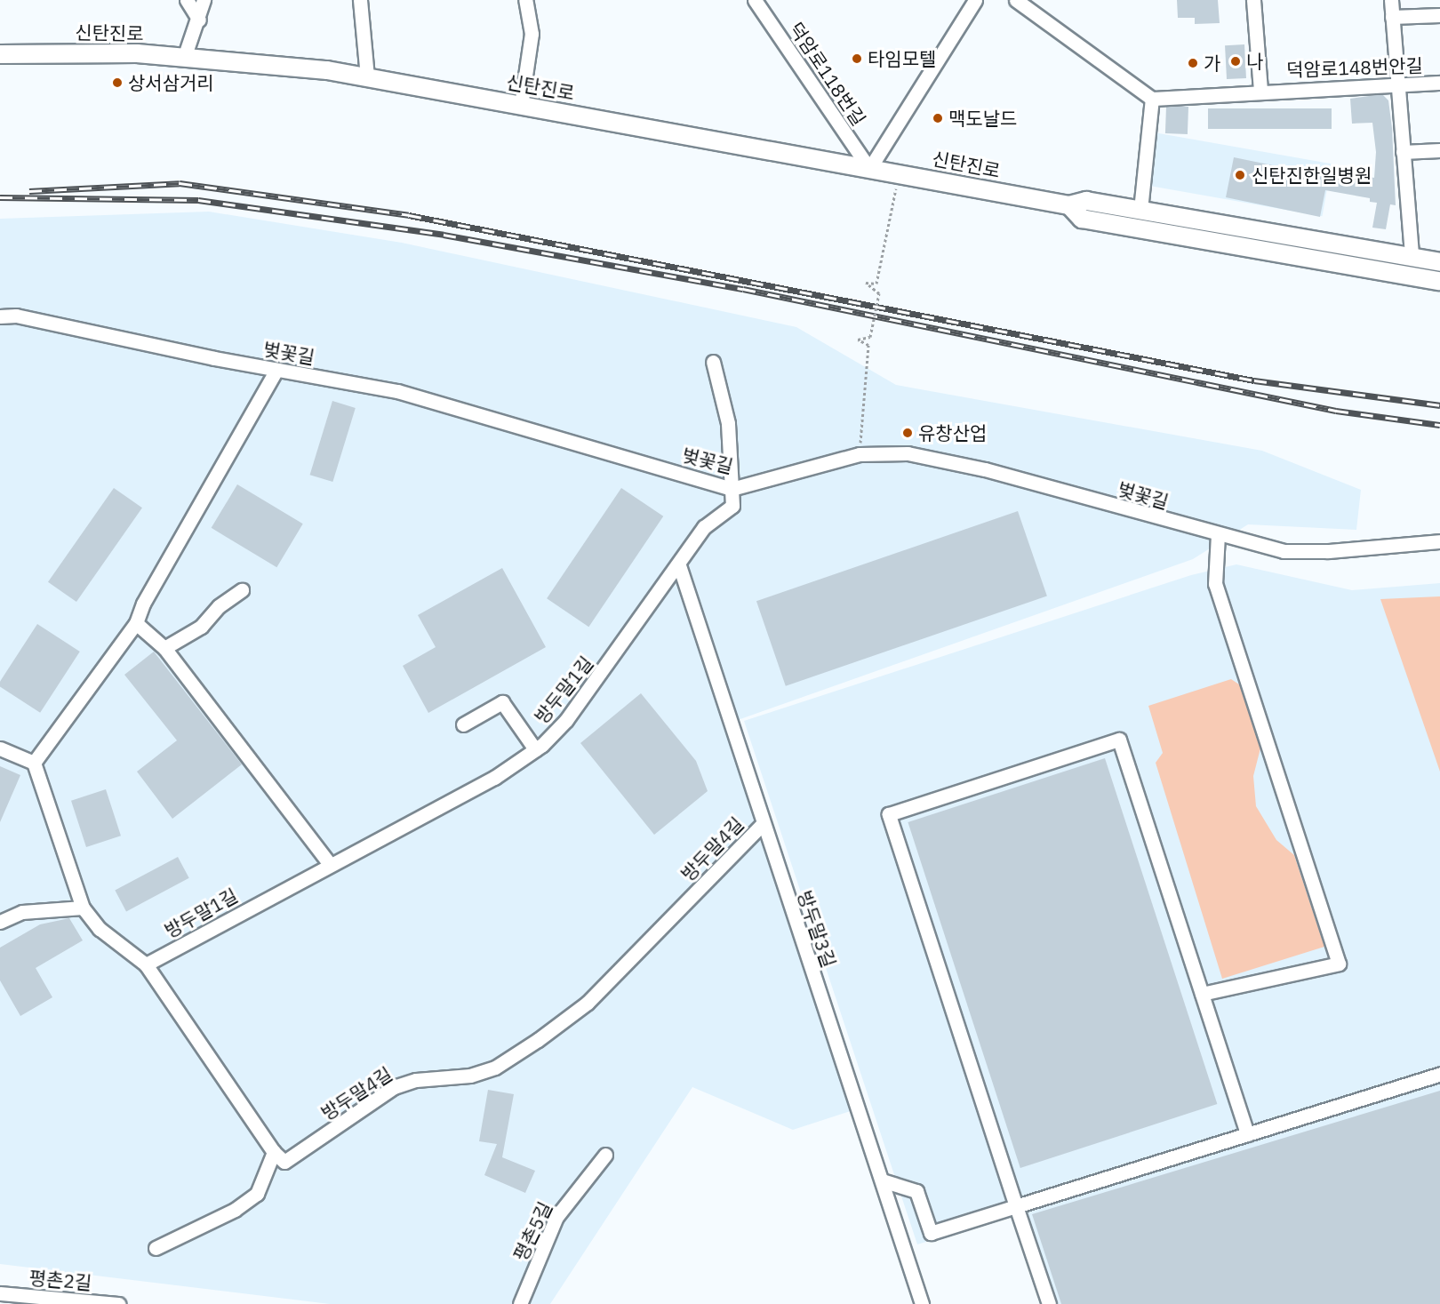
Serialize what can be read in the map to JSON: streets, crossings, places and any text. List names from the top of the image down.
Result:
{
  "streets": {
    "main road": ["신탄진로"],
    "street": [
      "덕암로148번안길",
      "덕암로118번길",
      "벚꽃길",
      "방두말1길",
      "방두말4길",
      "방두말3길",
      "평촌5길",
      "평촌2길"
    ]
  },
  "crossings": [
    ["신탄진로", "덕암로118번길"],
    ["벚꽃길", "방두말1길"],
    ["방두말1길", "방두말3길"],
    ["방두말4길", "방두말3길"]
  ],
  "places": [
    "타임모텔",
    "나",
    "가",
    "상서삼거리",
    "맥도날드",
    "신탄진한일병원",
    "유창산업"
  ]
}
